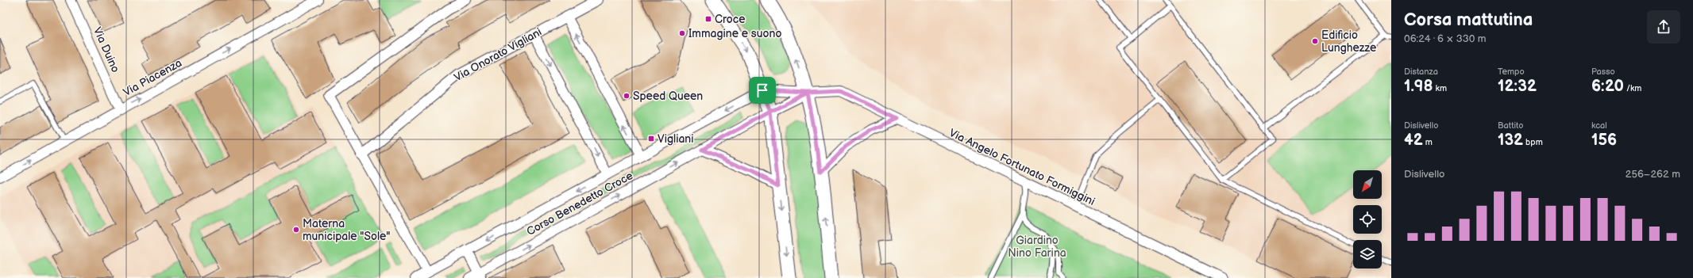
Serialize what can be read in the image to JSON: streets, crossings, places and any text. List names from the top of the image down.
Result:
{
  "streets": {
    "street": [
      "Via Duino",
      "Via Onorato Vigliani",
      "Via Piacenza",
      "Via Angelo Fortunato Formiggini",
      "Corso Benedetto Croce"
    ]
  },
  "crossings": [
    ["Via Duino", "Via Piacenza"],
    ["Via Onorato Vigliani", "Corso Benedetto Croce"],
    ["Via Angelo Fortunato Formiggini", "Corso Benedetto Croce"]
  ],
  "one_way": ["Via Piacenza"],
  "parks": ["Giardino Nino Farina"],
  "places": {
    "transit": ["Croce", "Vigliani"],
    "other": [
      "Immagine e suono",
      "Edificio Lunghezze",
      "Speed Queen",
      "Materna municipale \"Sole\""
    ]
  },
  "north": "bottom left",
  "page": {
    "heading": ["Corsa mattutina", "06:24 · 6 × 330 m"],
    "stats": [
      ["Distanza", "1.98 km"],
      ["Tempo", "12:32"],
      ["Passo", "6:20 /km"],
      ["Dislivello", "42 m"],
      ["Battito", "132 bpm"],
      ["kcal", "156"]
    ],
    "chart": ["Dislivello", "256–262 m"]
  }
}
